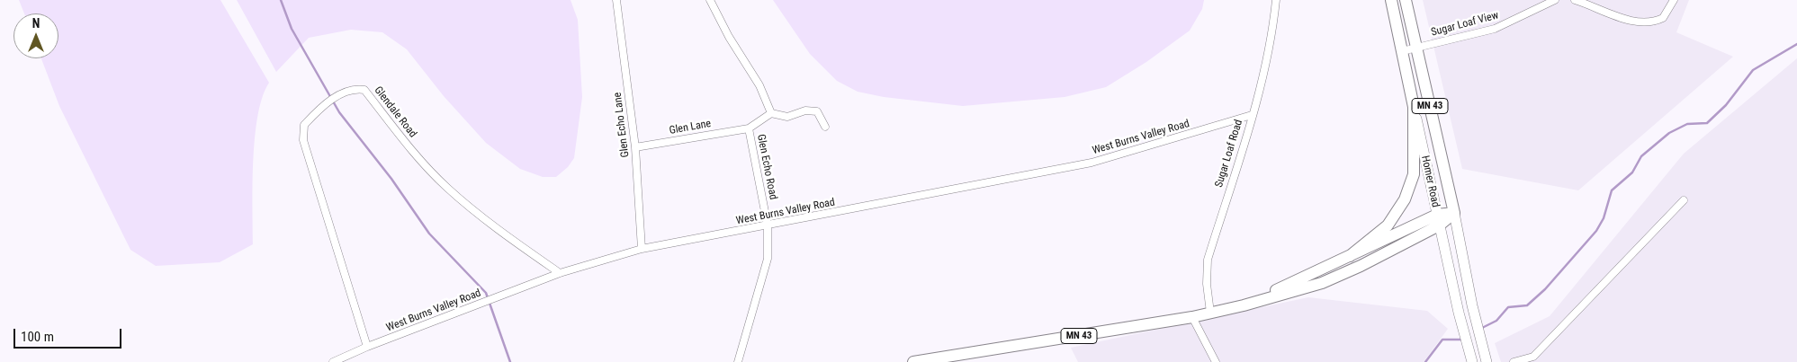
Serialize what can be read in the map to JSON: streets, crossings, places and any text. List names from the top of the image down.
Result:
{
  "streets": {
    "main road": ["MN 43", "Homer Road"],
    "street": [
      "Sugar Loaf View",
      "Glendale Road",
      "Glen Echo Lane",
      "Glen Lane",
      "West Burns Valley Road",
      "Sugar Loaf Road",
      "Glen Echo Road"
    ]
  },
  "crossings": [
    ["Sugar Loaf View", "Homer Road"],
    ["MN 43", "Sugar Loaf Road"],
    ["MN 43", "Homer Road"],
    ["Glendale Road", "West Burns Valley Road"],
    ["Glen Echo Lane", "Glen Lane"],
    ["Glen Echo Lane", "West Burns Valley Road"],
    ["Glen Lane", "Glen Echo Road"],
    ["West Burns Valley Road", "Sugar Loaf Road"],
    ["West Burns Valley Road", "Glen Echo Road"]
  ],
  "scale_bar": "100 m",
  "north": "top"
}
